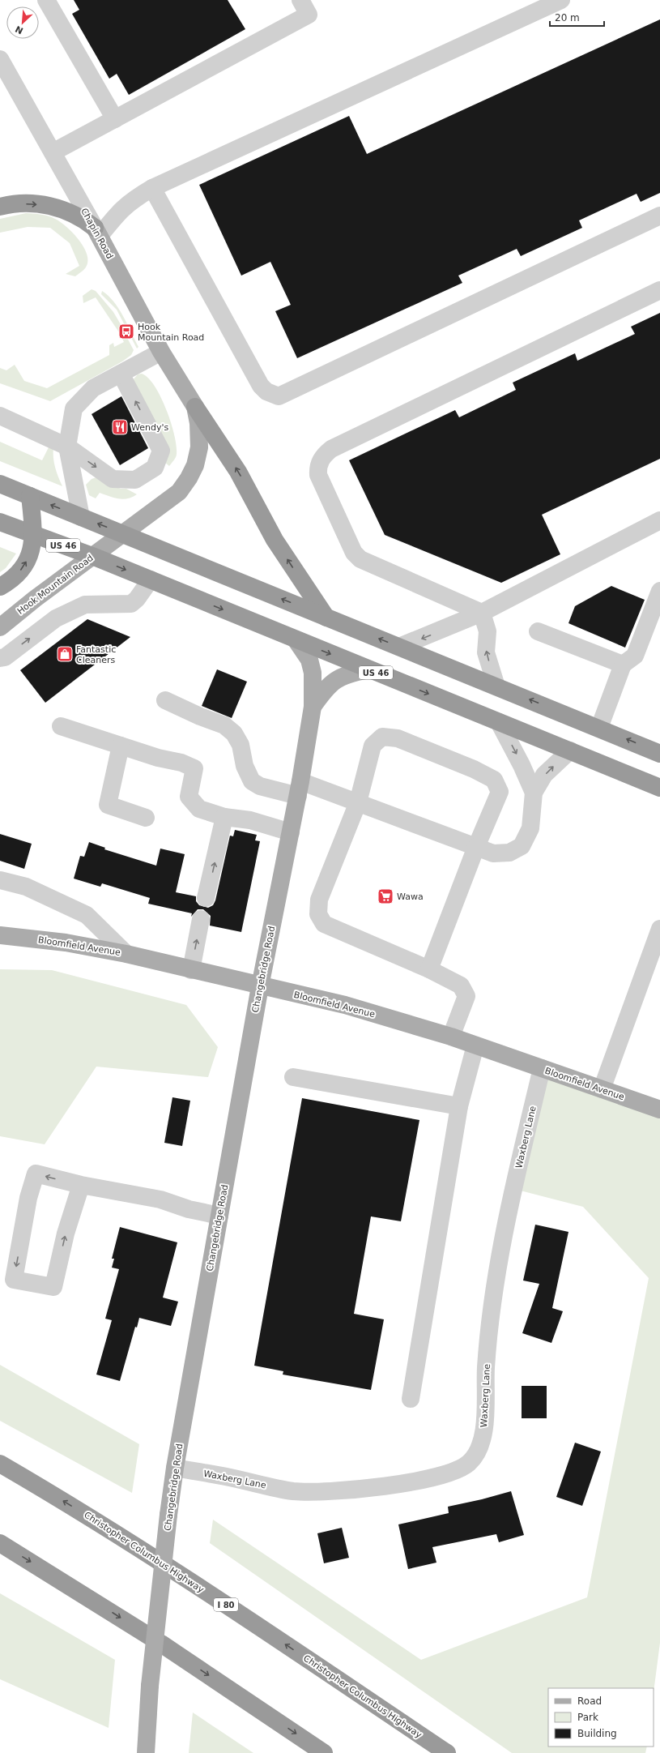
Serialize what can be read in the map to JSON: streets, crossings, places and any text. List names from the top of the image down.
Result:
{
  "streets": {
    "highway": ["US 46", "Christopher Columbus Highway", "I 80"],
    "main road": [
      "Chapin Road",
      "Hook Mountain Road",
      "Bloomfield Avenue",
      "Changebridge Road"
    ],
    "street": ["Waxberg Lane"]
  },
  "crossings": [
    ["Chapin Road", "Hook Mountain Road"],
    ["US 46", "Hook Mountain Road"],
    ["US 46", "Changebridge Road"],
    ["Bloomfield Avenue", "Changebridge Road"],
    ["Bloomfield Avenue", "Waxberg Lane"],
    ["Changebridge Road", "Waxberg Lane"]
  ],
  "places": {
    "bus stop": ["Hook Mountain Road"],
    "restaurant": ["Wendy's"],
    "shop": ["Fantastic Cleaners"],
    "supermarket": ["Wawa"]
  },
  "legend": ["Road", "Park", "Building"],
  "scale_bar": "20 m",
  "north": "bottom left"
}
